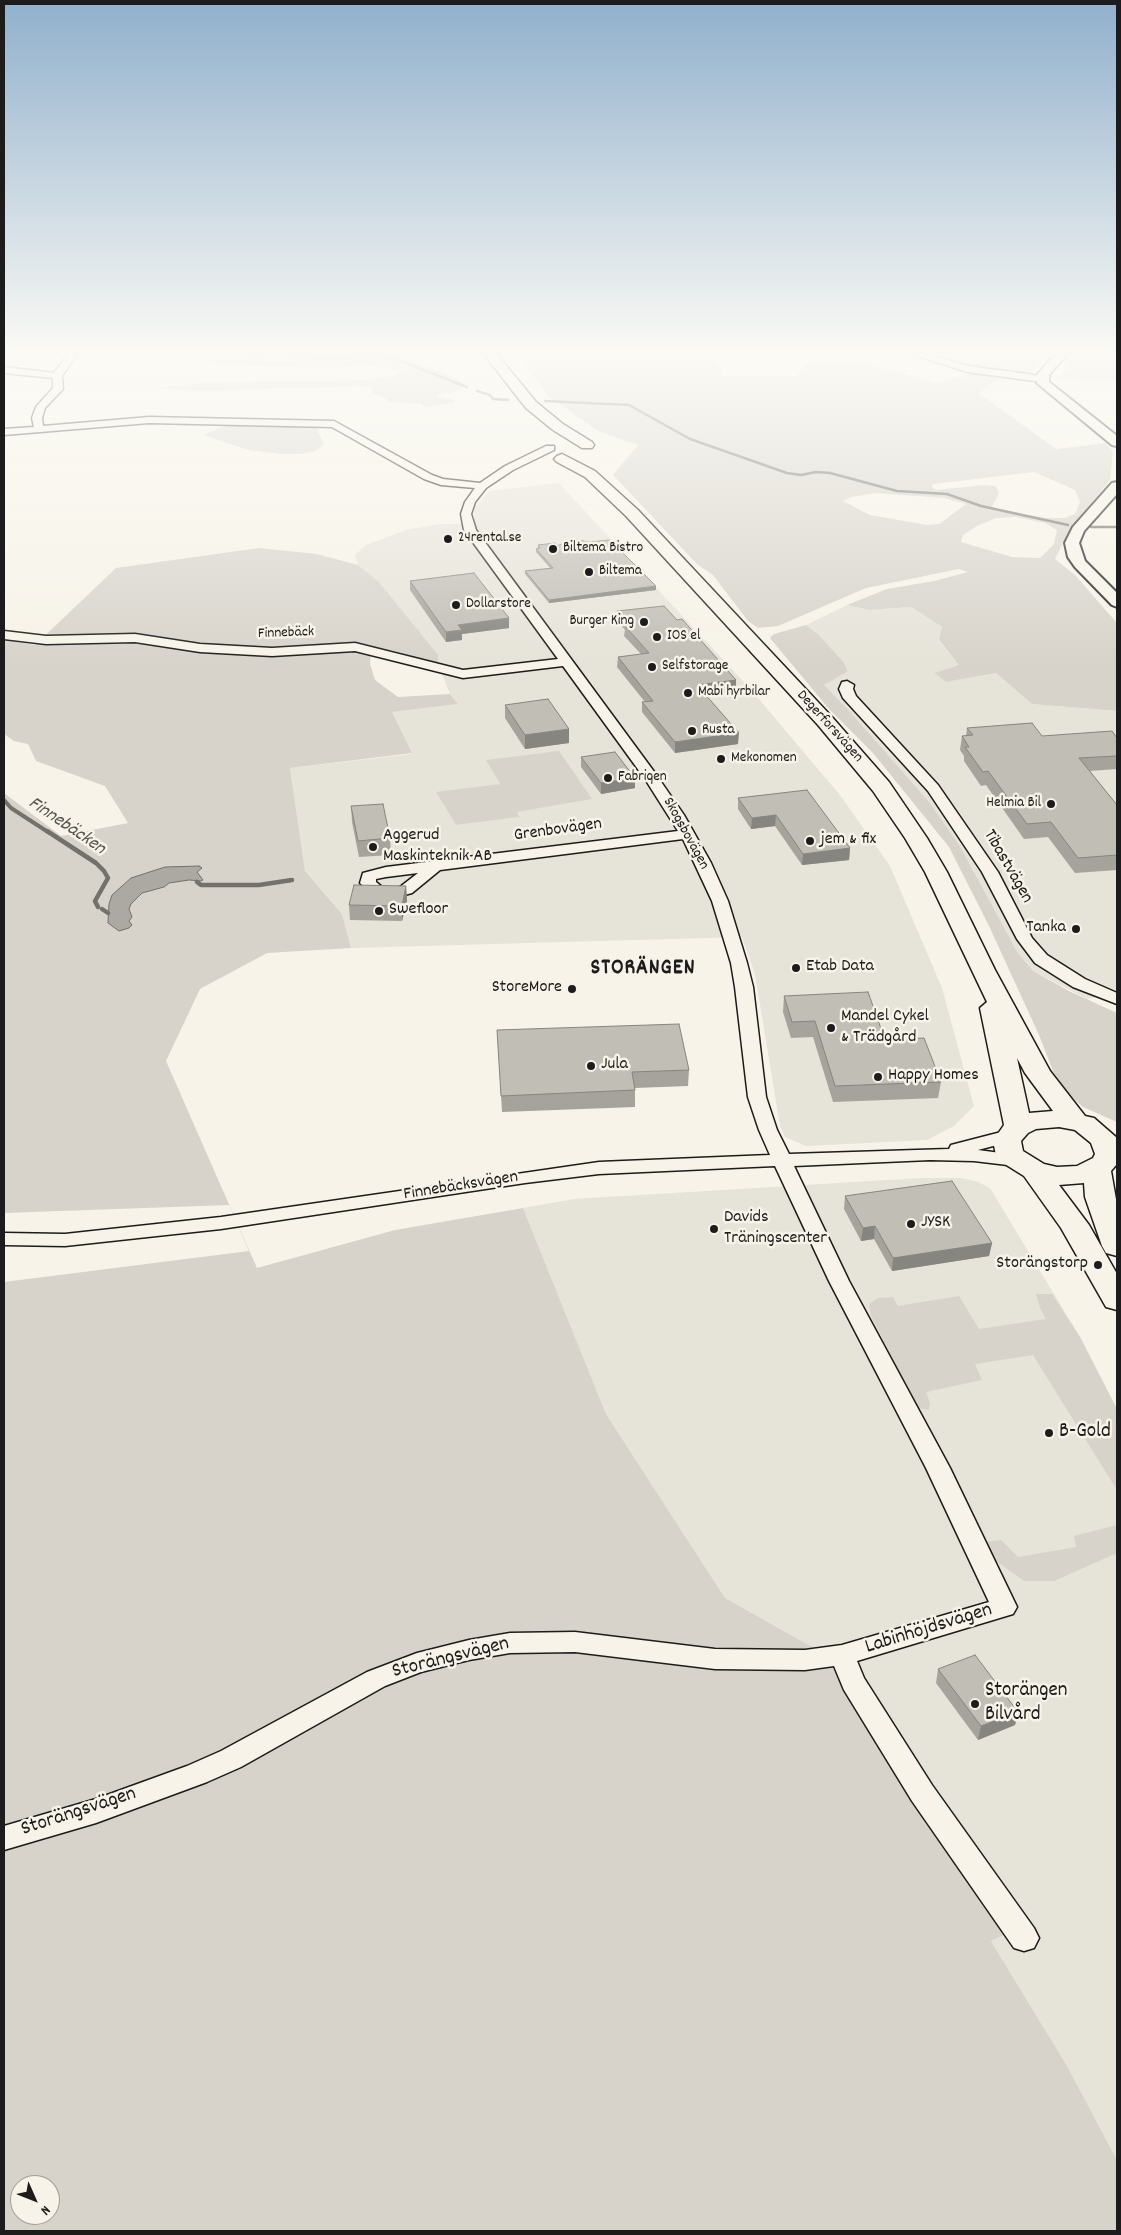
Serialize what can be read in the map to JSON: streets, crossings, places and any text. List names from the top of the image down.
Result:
{
  "streets": {
    "main road": ["Degerforsvägen"],
    "street": [
      "Finnebäck",
      "Grenbovägen",
      "Skogsbovägen",
      "Tibastvägen",
      "Finnebäcksvägen",
      "Labinhöjdsvägen",
      "Storängsvägen"
    ]
  },
  "crossings": [
    ["Finnebäck", "Skogsbovägen"],
    ["Degerforsvägen", "Finnebäcksvägen"],
    ["Grenbovägen", "Skogsbovägen"],
    ["Skogsbovägen", "Finnebäcksvägen"],
    ["Skogsbovägen", "Labinhöjdsvägen"],
    ["Finnebäcksvägen", "Labinhöjdsvägen"],
    ["Labinhöjdsvägen", "Storängsvägen"]
  ],
  "districts": ["STORÄNGEN"],
  "water": ["Finnebäcken"],
  "places": [
    "24rental.se",
    "Biltema Bistro",
    "Biltema",
    "Dollarstore",
    "Burger King",
    "IOS el",
    "Selfstorage",
    "Mabi hyrbilar",
    "Rusta",
    "Mekonomen",
    "Fabriqen",
    "Helmia Bil",
    "jem & fix",
    "Aggerud Maskinteknik AB",
    "Swefloor",
    "Tanka",
    "Etab Data",
    "StoreMore",
    "Mandel Cykel & Trädgård",
    "Jula",
    "Happy Homes",
    "JYSK",
    "Davids Träningscenter",
    "Storängstorp",
    "B-Gold",
    "Storängen Bilvård"
  ],
  "north": "bottom right"
}
